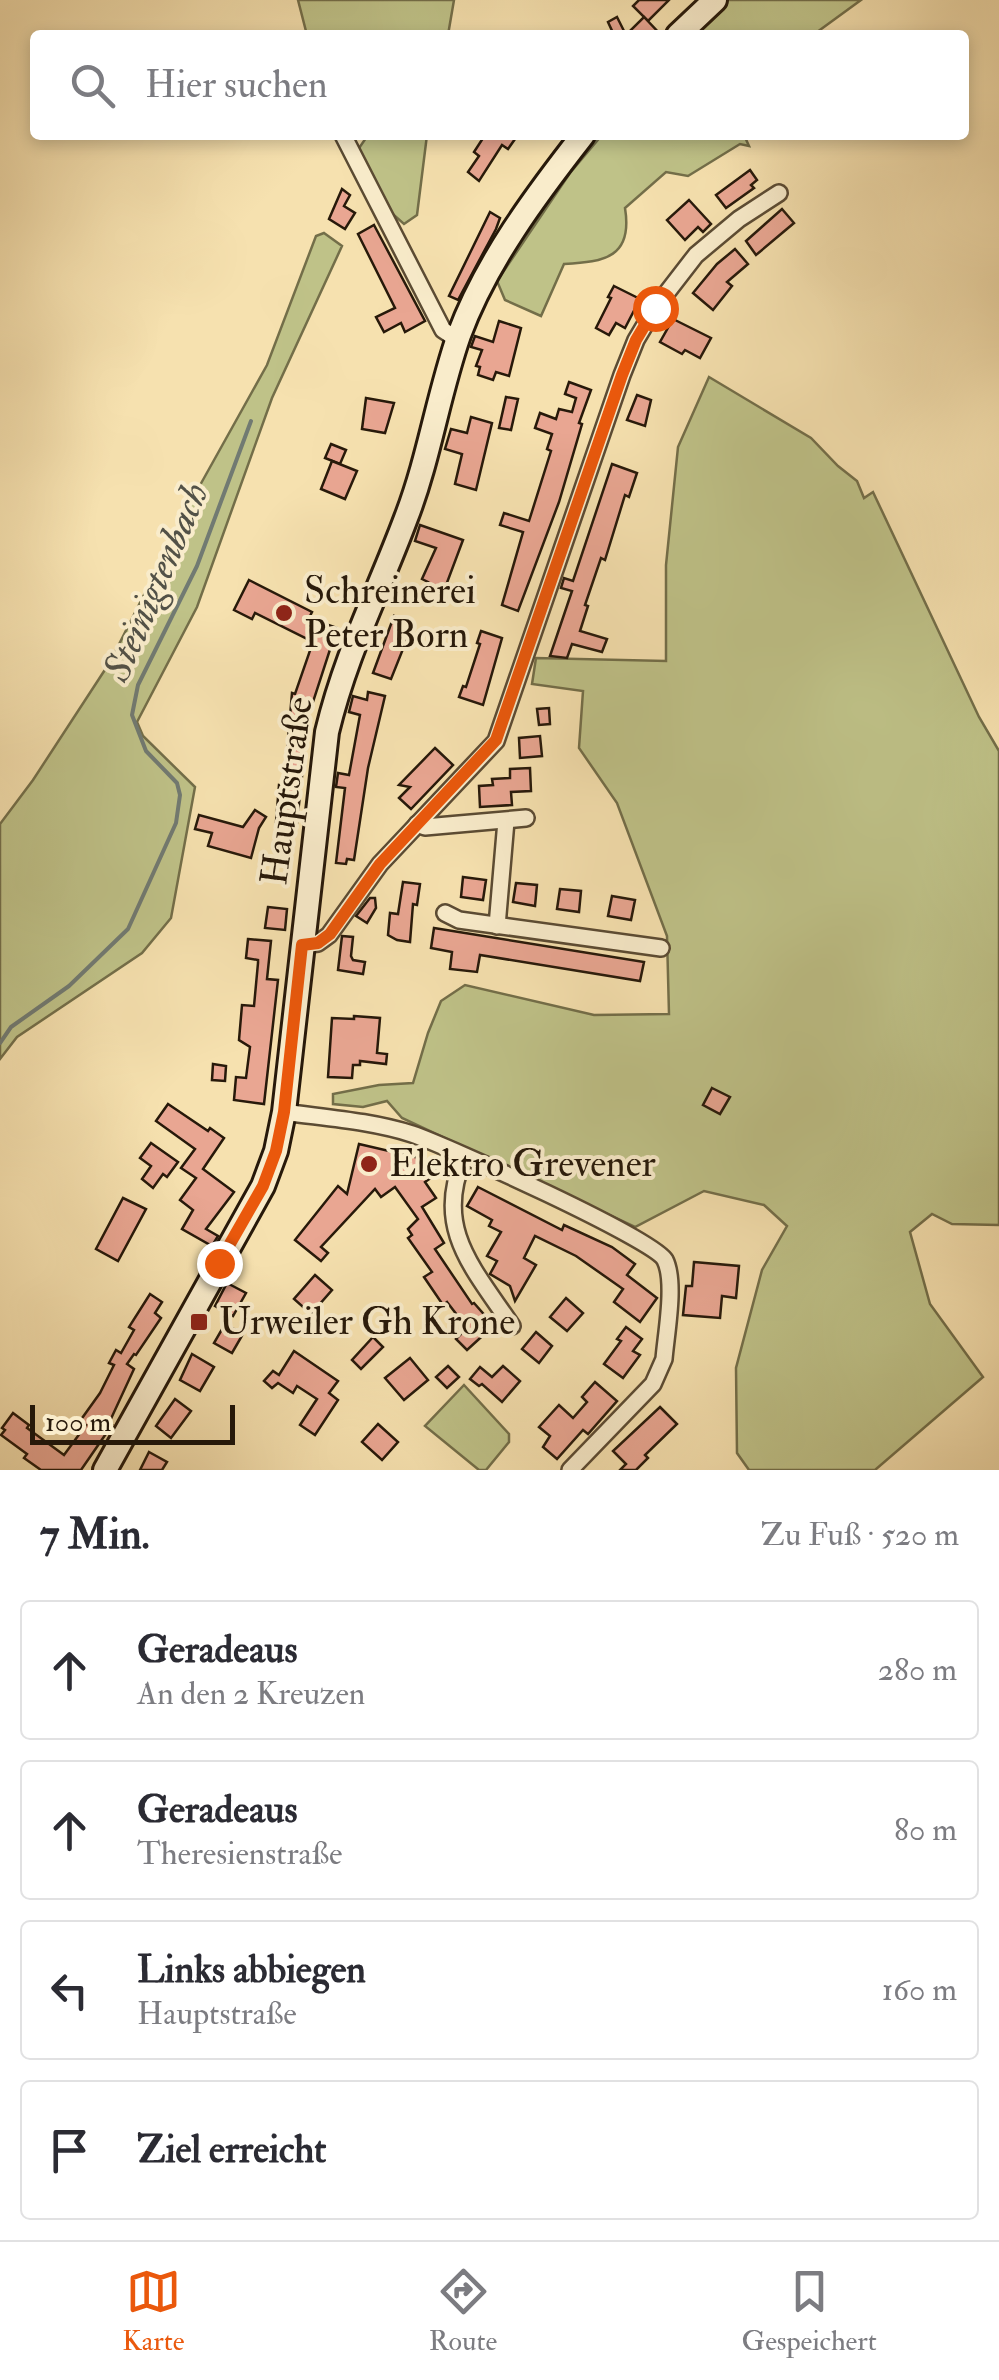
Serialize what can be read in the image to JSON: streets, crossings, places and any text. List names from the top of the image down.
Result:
{
  "streets": {
    "main road": ["Hauptstraße"]
  },
  "water": ["Steinigtenbach"],
  "places": {
    "other": ["Schreinerei Peter Born", "Elektro Grevener"],
    "transit": ["Urweiler Gh Krone"]
  },
  "scale_bar": "100 m",
  "page": {
    "search": "Hier suchen",
    "scale": "100 m",
    "heading": ["7 Min.", "Zu Fuß · 520 m"],
    "list": [
      ["Geradeaus", "An den 2 Kreuzen", "280 m"],
      ["Geradeaus", "Theresienstraße", "80 m"],
      ["Links abbiegen", "Hauptstraße", "160 m"],
      "Ziel erreicht"
    ],
    "nav": ["Karte", "Route", "Gespeichert"]
  }
}
